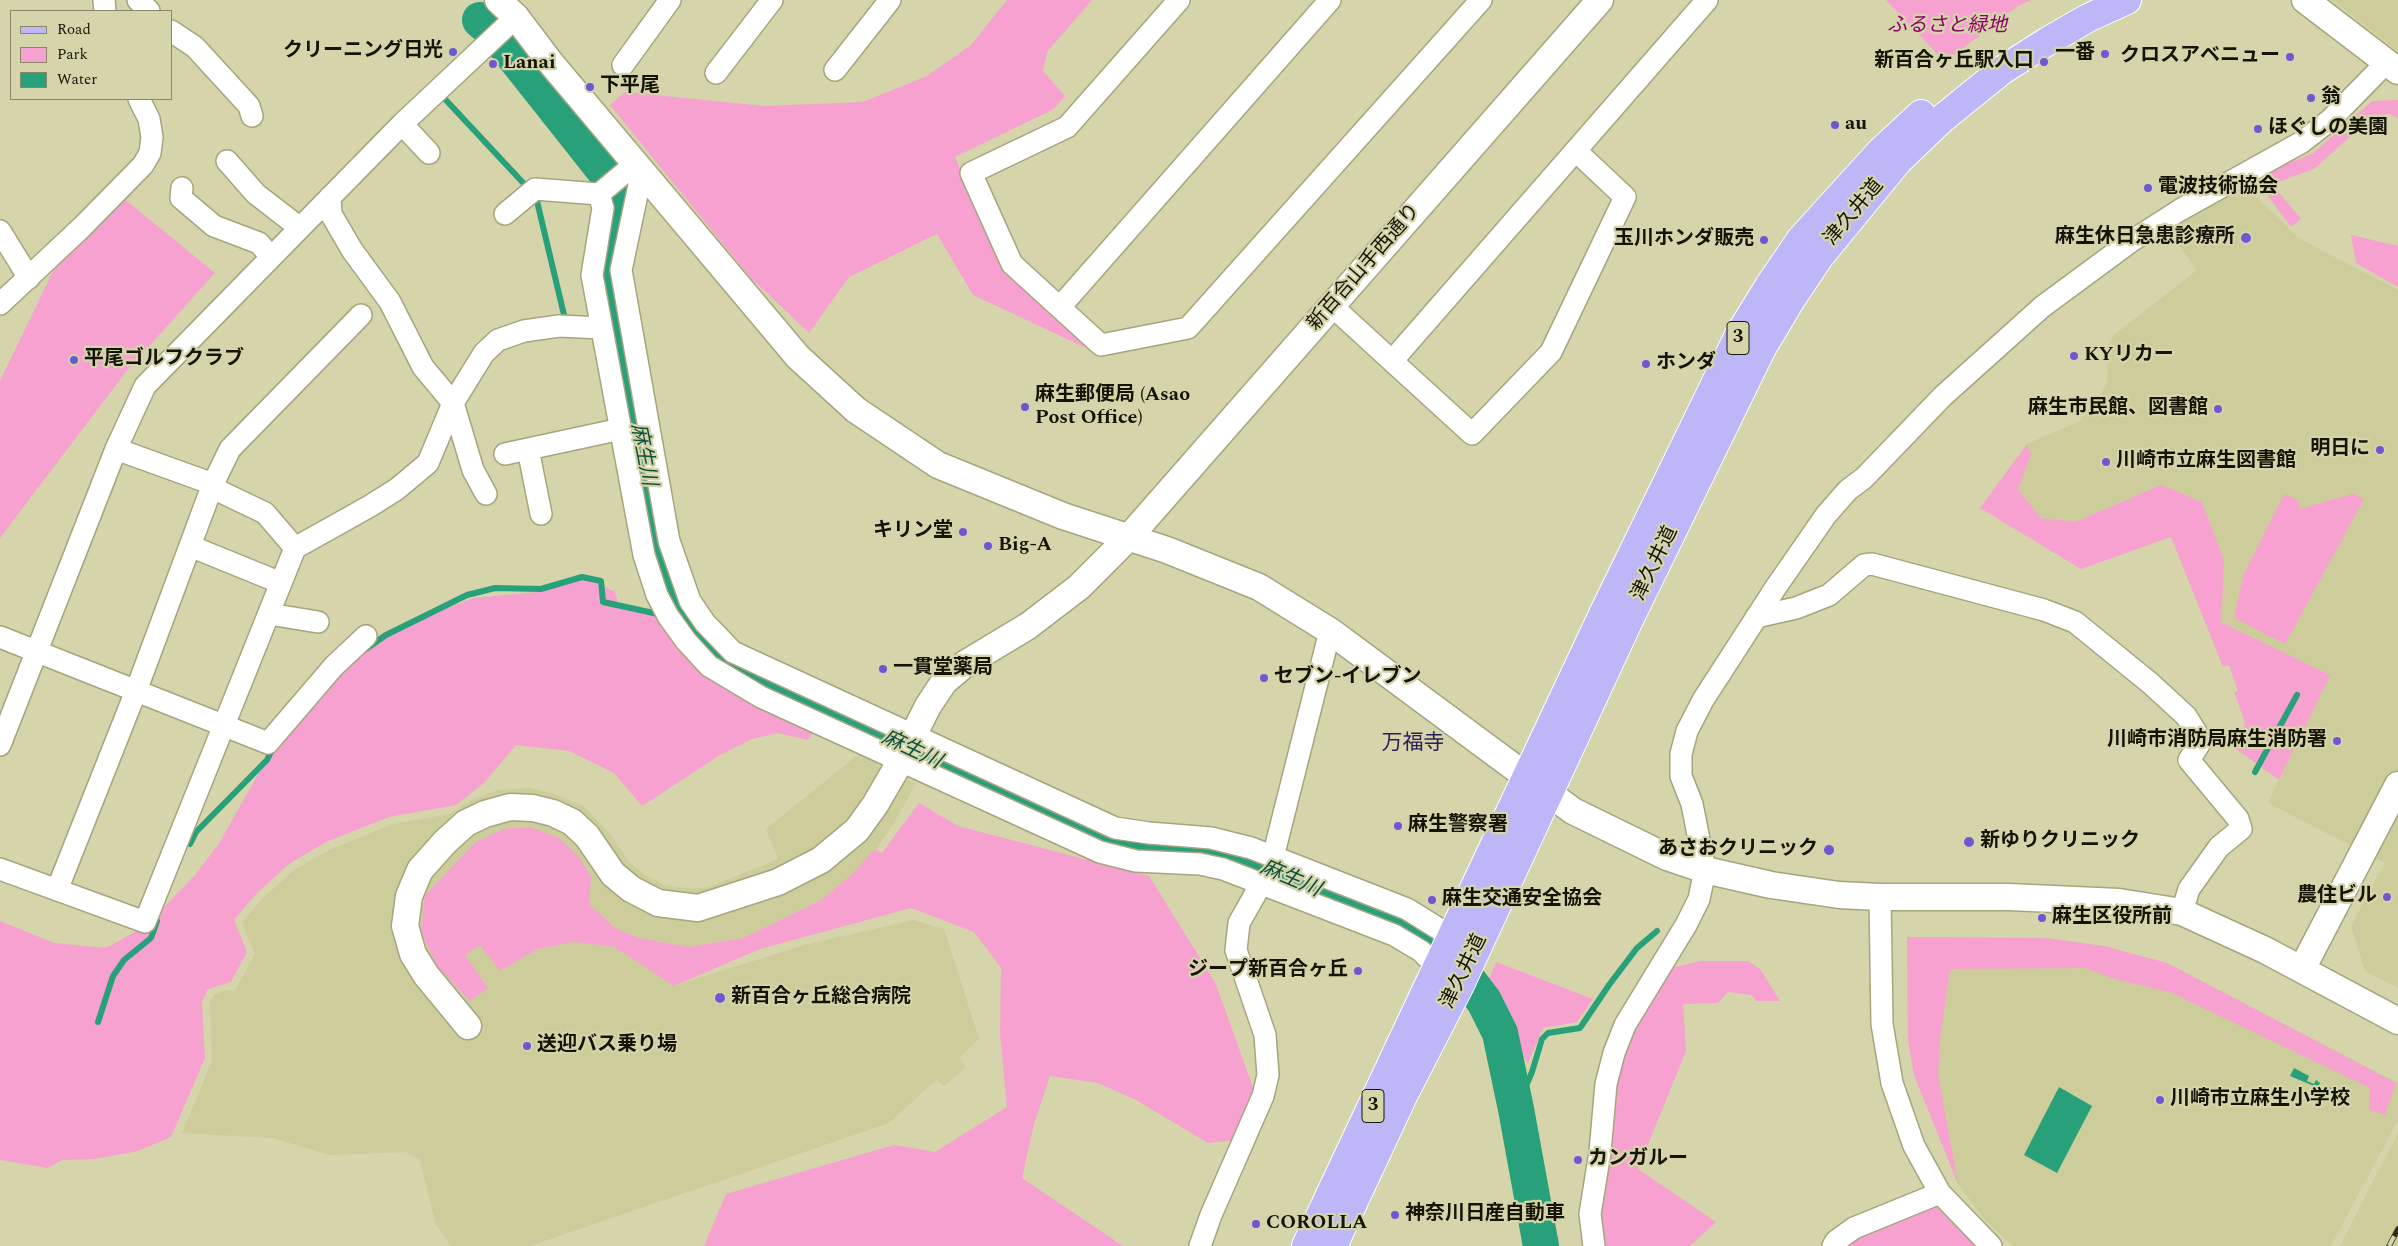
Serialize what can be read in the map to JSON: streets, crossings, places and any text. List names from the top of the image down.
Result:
{
  "streets": {
    "main road": ["津久井道", "3"],
    "street": ["新百合山手西通り"]
  },
  "districts": ["万福寺"],
  "water": ["麻生川"],
  "parks": ["ふるさと緑地"],
  "places": [
    "クリーニング日光",
    "一番",
    "クロスアベニュー",
    "新百合ヶ丘駅入口",
    "Lanai",
    "下平尾",
    "翁",
    "au",
    "ほぐしの美園",
    "電波技術協会",
    "麻生休日急患診療所",
    "玉川ホンダ販売",
    "KYリカー",
    "平尾ゴルフクラブ",
    "ホンダ",
    "麻生郵便局 (Asao Post Office)",
    "麻生市民館、図書館",
    "明日に",
    "川崎市立麻生図書館",
    "キリン堂",
    "Big-A",
    "一貫堂薬局",
    "セブン-イレブン",
    "川崎市消防局麻生消防署",
    "麻生警察署",
    "新ゆりクリニック",
    "あさおクリニック",
    "農住ビル",
    "麻生交通安全協会",
    "麻生区役所前",
    "ジープ新百合ヶ丘",
    "新百合ヶ丘総合病院",
    "送迎バス乗り場",
    "川崎市立麻生小学校",
    "カンガルー",
    "神奈川日産自動車",
    "COROLLA"
  ],
  "legend": ["Road", "Park", "Water"]
}
